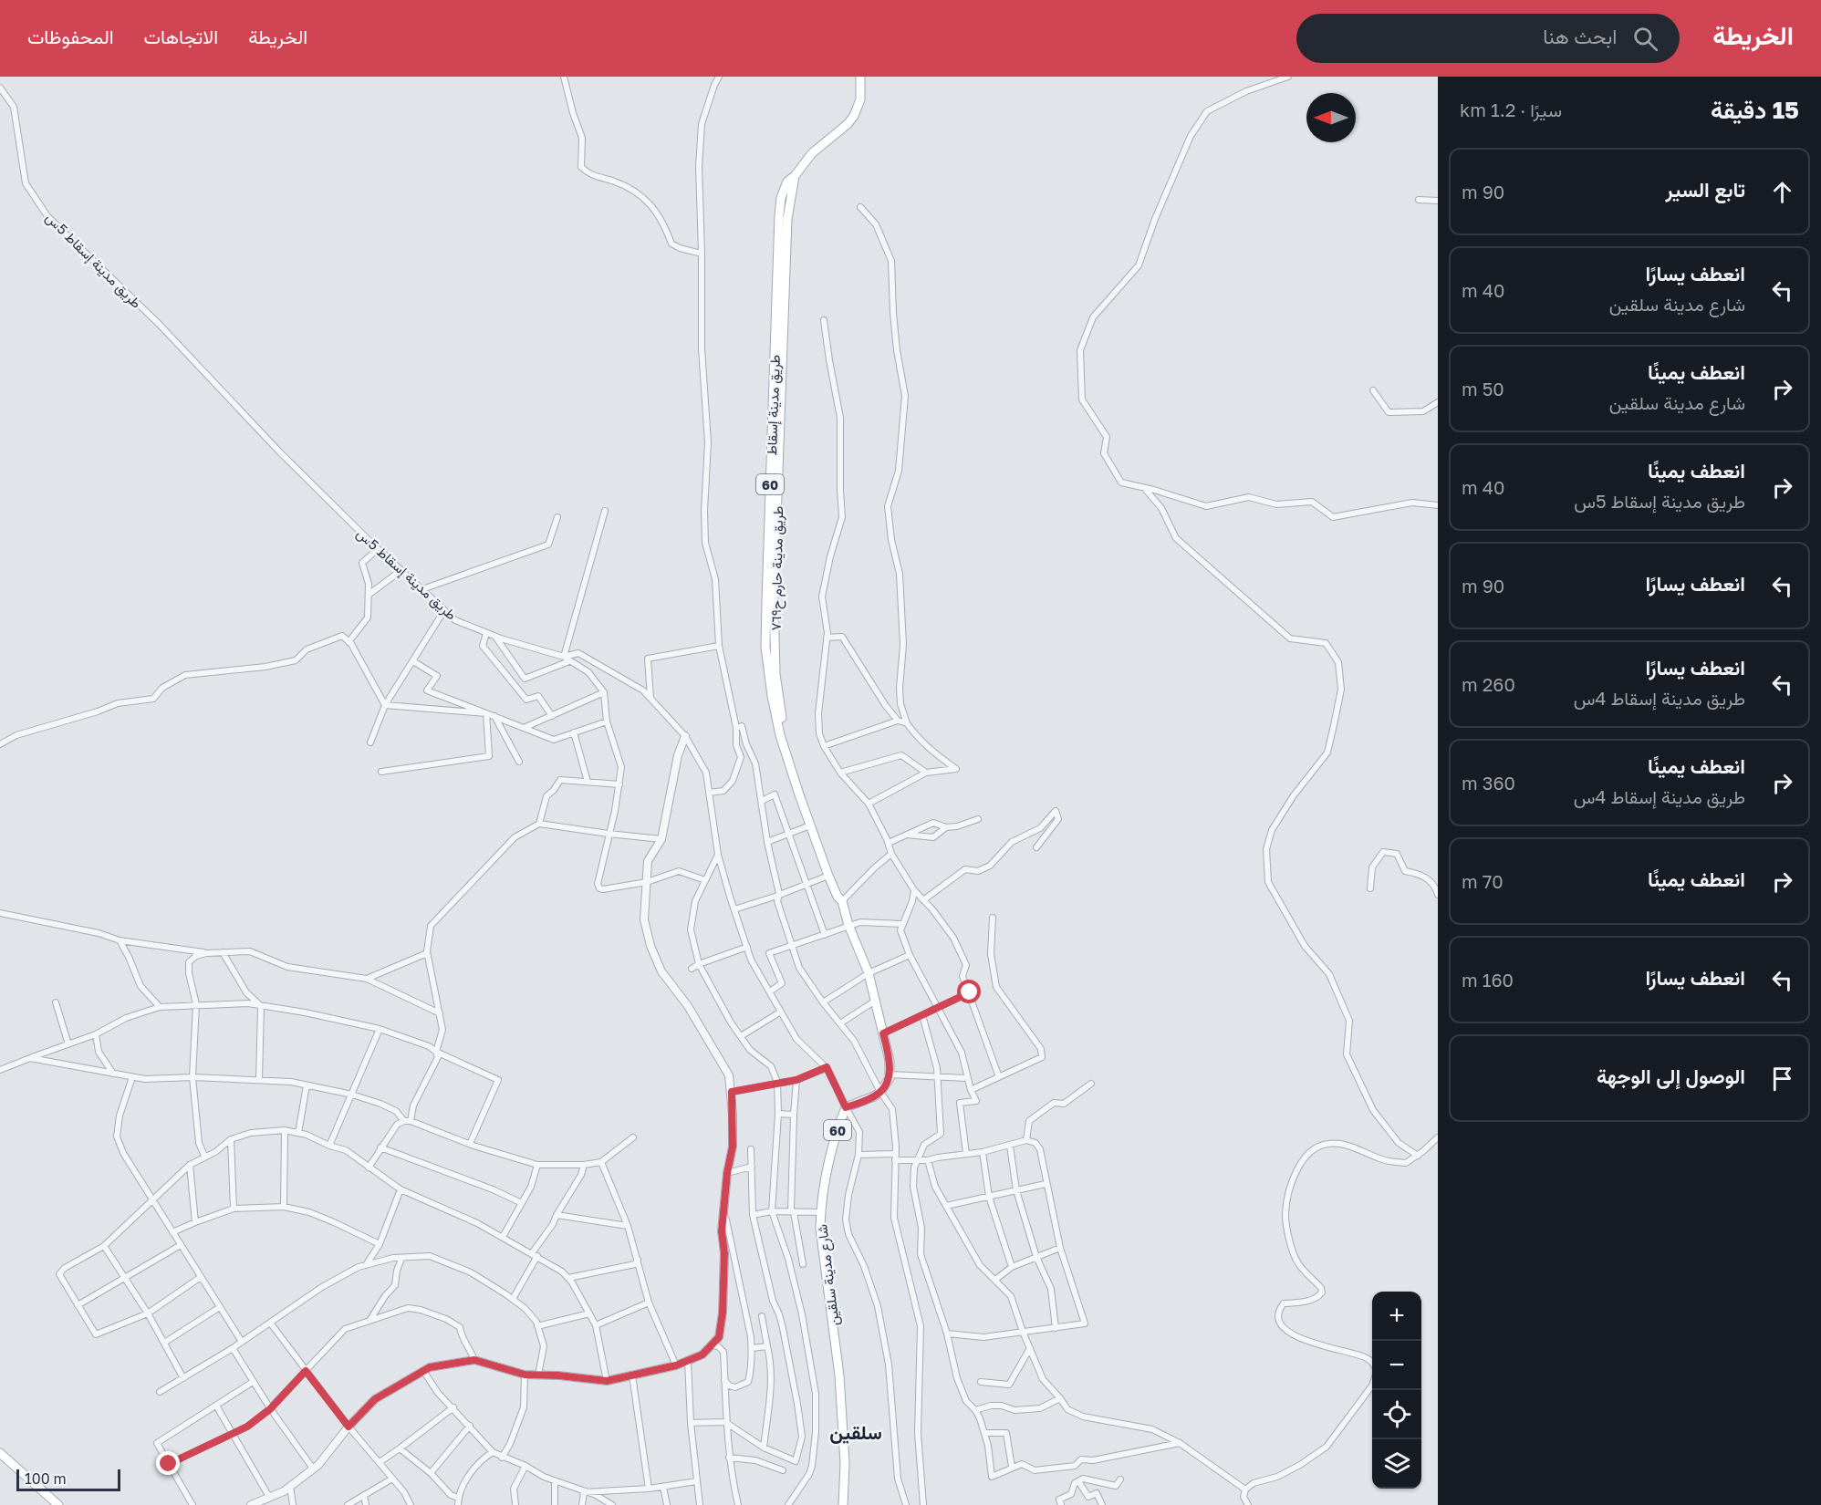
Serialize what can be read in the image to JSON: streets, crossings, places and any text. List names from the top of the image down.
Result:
{
  "streets": {
    "main road": ["60", "طريق مدينة حارم ح٧٦٩", "شارع مدينة سلقين"],
    "street": ["طريق مدينة إسقاط 5س"]
  },
  "crossings": [
    ["طريق مدينة إسقاط 5س", "60"],
    ["طريق مدينة إسقاط 5س", "شارع مدينة سلقين"],
    ["60", "طريق مدينة حارم ح٧٦٩"],
    ["60", "شارع مدينة سلقين"]
  ],
  "districts": ["سلقين"],
  "scale_bar": "100 m",
  "north": "left",
  "page": {
    "header": "الخريطة",
    "search": "ابحث هنا",
    "nav": ["الخريطة", "الاتجاهات", "المحفوظات"],
    "heading": ["15 دقيقة", "سيرًا · 1.2 km"],
    "list": [
      ["تابع السير", "90 m"],
      ["انعطف يسارًا", "شارع مدينة سلقين", "40 m"],
      ["انعطف يمينًا", "شارع مدينة سلقين", "50 m"],
      ["انعطف يمينًا", "طريق مدينة إسقاط 5س", "40 m"],
      ["انعطف يسارًا", "90 m"],
      ["انعطف يسارًا", "طريق مدينة إسقاط 4س", "260 m"],
      ["انعطف يمينًا", "طريق مدينة إسقاط 4س", "360 m"],
      ["انعطف يمينًا", "70 m"],
      ["انعطف يسارًا", "160 m"],
      "الوصول إلى الوجهة"
    ],
    "map_buttons": ["+", "−"],
    "scale": "100 m"
  }
}
